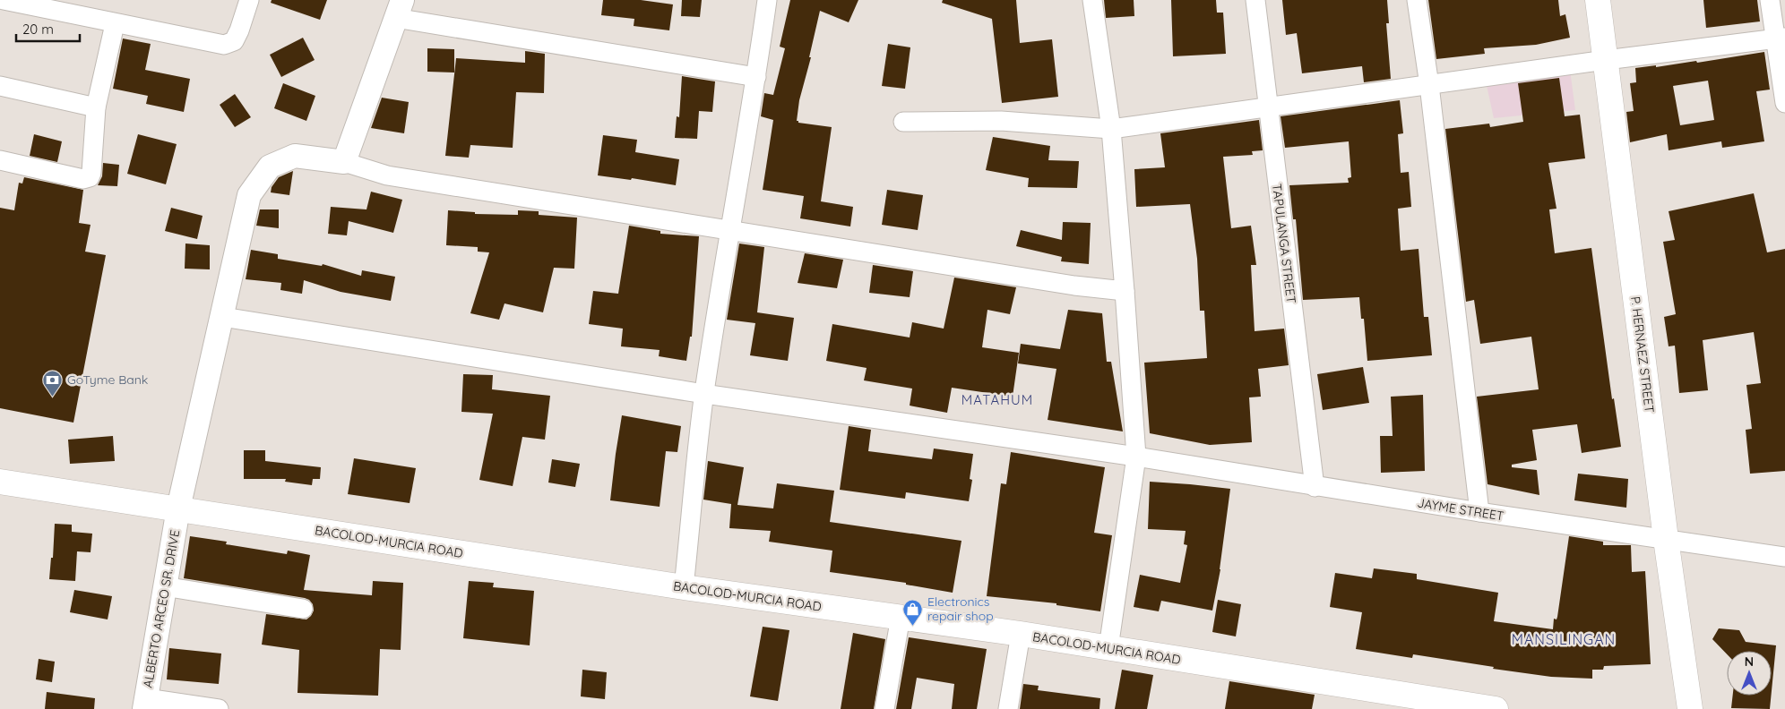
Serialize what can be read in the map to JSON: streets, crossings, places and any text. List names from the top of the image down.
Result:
{
  "streets": {
    "main road": ["P. HERNAEZ STREET", "BACOLOD-MURCIA ROAD"],
    "street": ["TAPULANGA STREET", "JAYME STREET", "ALBERTO ARCEO SR. DRIVE"]
  },
  "crossings": [
    ["TAPULANGA STREET", "JAYME STREET"],
    ["P. HERNAEZ STREET", "JAYME STREET"],
    ["JAYME STREET", "ALBERTO ARCEO SR. DRIVE"],
    ["BACOLOD-MURCIA ROAD", "ALBERTO ARCEO SR. DRIVE"]
  ],
  "districts": ["MATAHUM", "MANSILINGAN"],
  "places": {
    "bank": ["GoTyme Bank"],
    "shop": ["Electronics repair shop"]
  },
  "scale_bar": "20 m",
  "north": "top"
}
